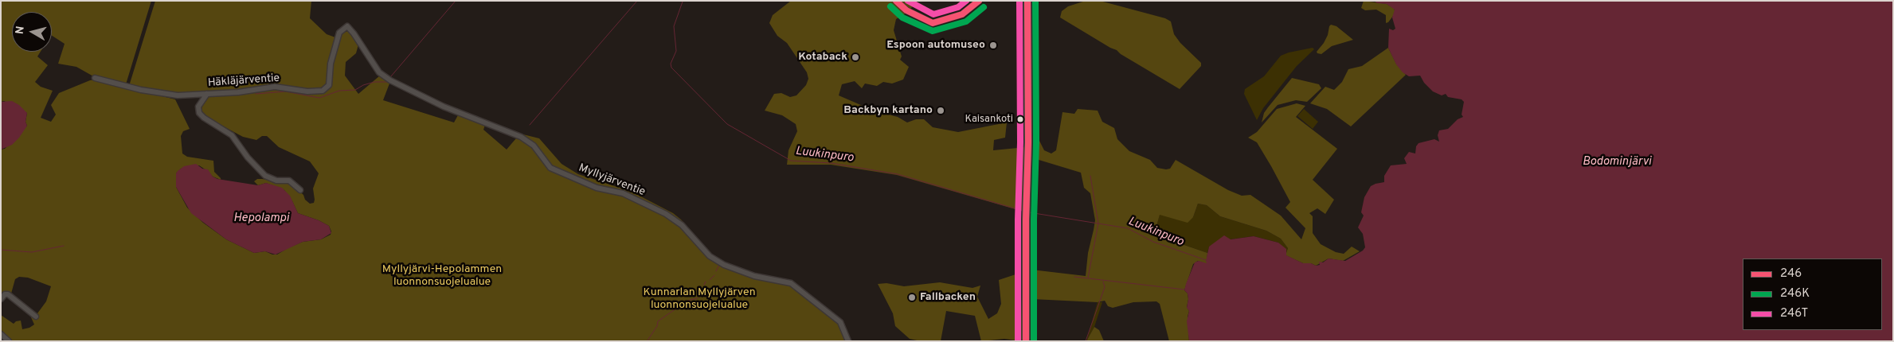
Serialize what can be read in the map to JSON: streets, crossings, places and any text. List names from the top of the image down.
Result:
{
  "streets": {
    "street": ["Häkläjärventie", "Myllyjärventie"]
  },
  "crossings": [
    ["Häkläjärventie", "Myllyjärventie"]
  ],
  "water": ["Luukinpuro", "Bodominjärvi", "Hepolampi"],
  "parks": ["Myllyjärvi-Hepolammen luonnonsuojelualue", "Kunnarlan Myllyjärven luonnonsuojelualue"],
  "places": [
    "Espoon automuseo",
    "Kotaback",
    "Backbyn kartano",
    "Kaisankoti",
    "Fallbacken"
  ],
  "lines": ["transit line 246", "transit line 246K", "transit line 246T"],
  "legend": ["246", "246K", "246T"],
  "north": "left"
}
